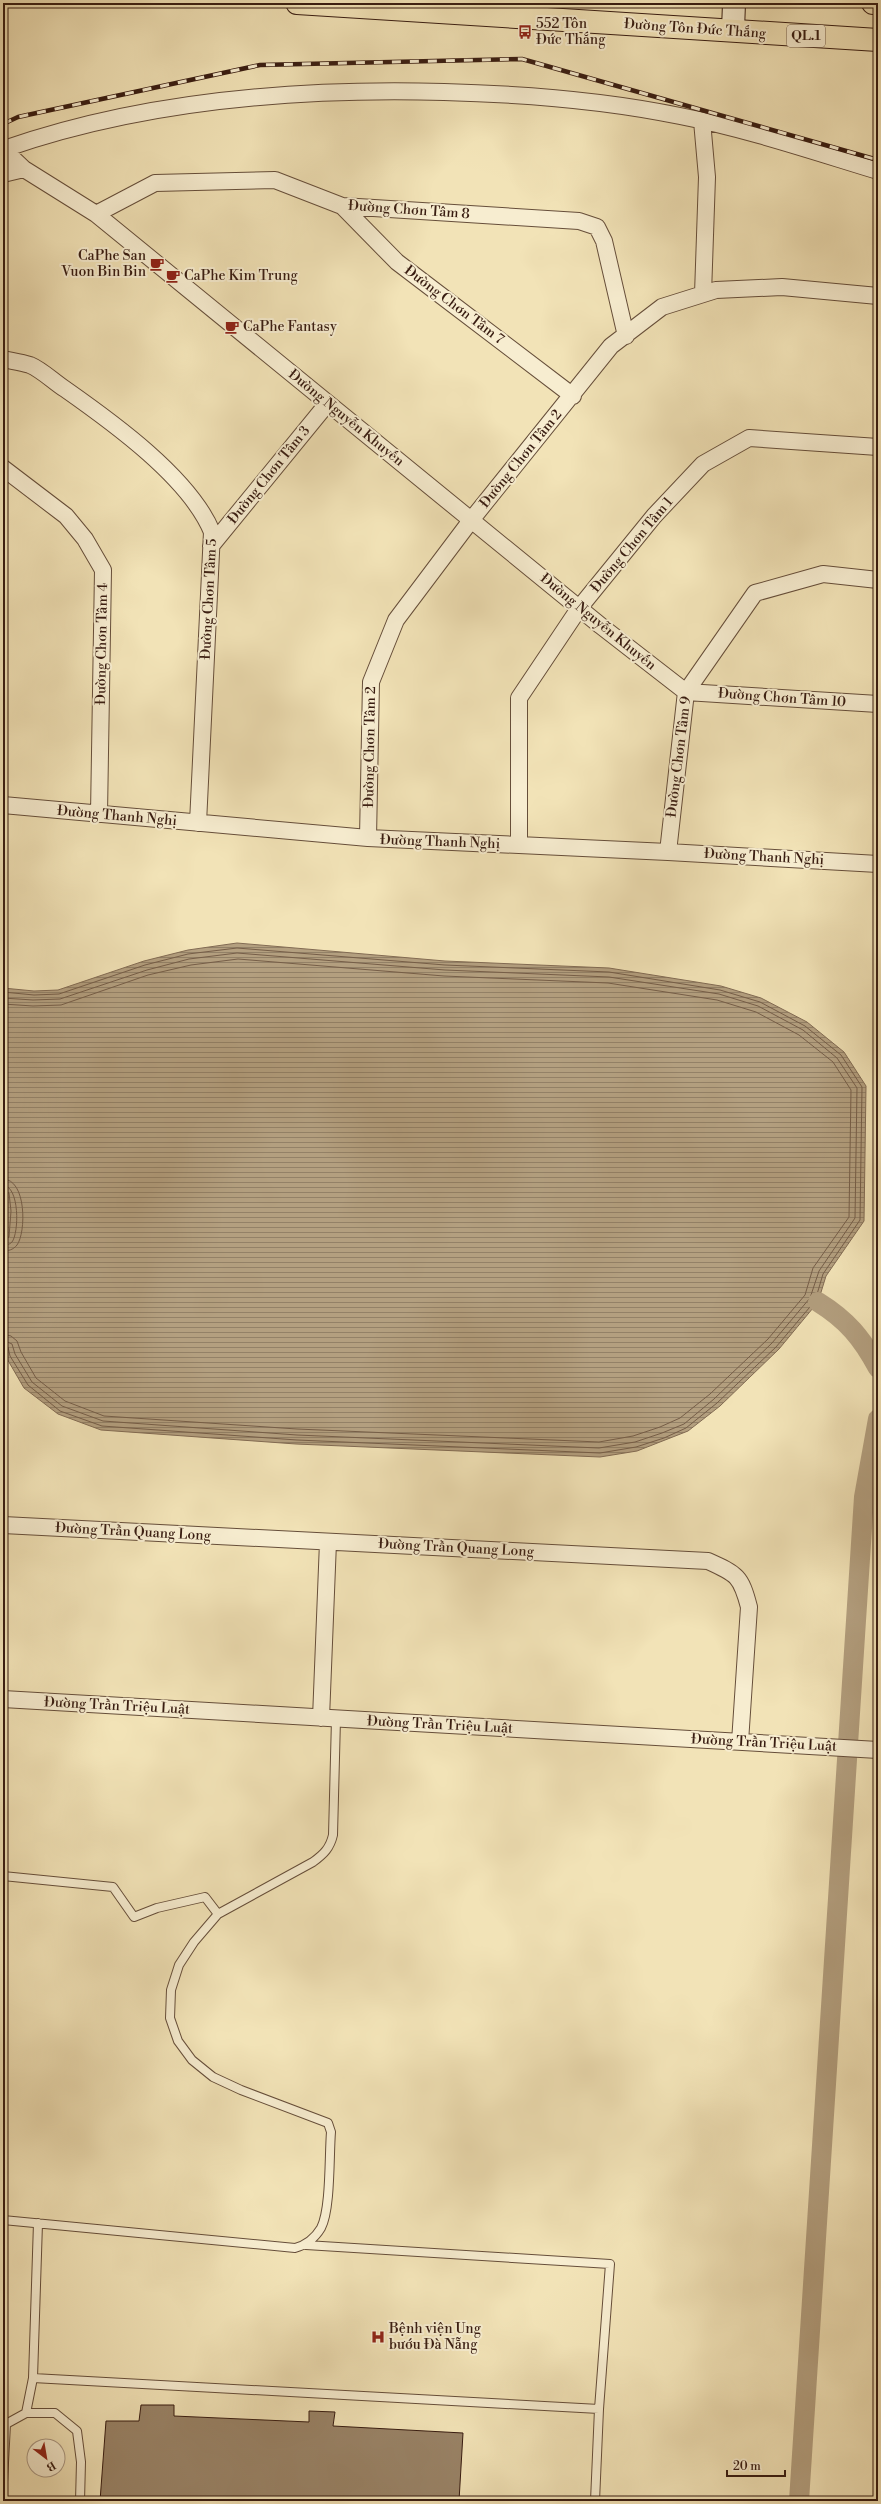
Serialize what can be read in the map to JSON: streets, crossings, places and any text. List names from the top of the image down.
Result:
{
  "streets": {
    "highway": ["Đường Tôn Đức Thắng", "QL.1"],
    "street": [
      "Đường Chơn Tâm 8",
      "Đường Chơn Tâm 7",
      "Đường Nguyễn Khuyến",
      "Đường Chơn Tâm 2",
      "Đường Chơn Tâm 3",
      "Đường Chơn Tâm 1",
      "Đường Chơn Tâm 5",
      "Đường Chơn Tâm 4",
      "Đường Chơn Tâm 10",
      "Đường Chơn Tâm 9",
      "Đường Thanh Nghị",
      "Đường Trần Quang Long",
      "Đường Trần Triệu Luật"
    ]
  },
  "crossings": [
    ["Đường Chơn Tâm 8", "Đường Chơn Tâm 7"],
    ["Đường Chơn Tâm 8", "Đường Nguyễn Khuyến"],
    ["Đường Chơn Tâm 8", "Đường Chơn Tâm 2"],
    ["Đường Chơn Tâm 7", "Đường Chơn Tâm 2"],
    ["Đường Nguyễn Khuyến", "Đường Chơn Tâm 2"],
    ["Đường Nguyễn Khuyến", "Đường Chơn Tâm 3"],
    ["Đường Nguyễn Khuyến", "Đường Chơn Tâm 1"],
    ["Đường Nguyễn Khuyến", "Đường Chơn Tâm 10"],
    ["Đường Nguyễn Khuyến", "Đường Chơn Tâm 9"],
    ["Đường Chơn Tâm 2", "Đường Thanh Nghị"],
    ["Đường Chơn Tâm 3", "Đường Chơn Tâm 5"],
    ["Đường Chơn Tâm 1", "Đường Thanh Nghị"],
    ["Đường Chơn Tâm 5", "Đường Thanh Nghị"],
    ["Đường Chơn Tâm 4", "Đường Thanh Nghị"],
    ["Đường Chơn Tâm 10", "Đường Chơn Tâm 9"],
    ["Đường Chơn Tâm 9", "Đường Thanh Nghị"],
    ["Đường Trần Quang Long", "Đường Trần Triệu Luật"]
  ],
  "places": {
    "bus stop": ["552 Tôn Đức Thắng"],
    "cafe": ["CaPhe San Vuon Bin Bin", "CaPhe Kim Trung", "CaPhe Fantasy"],
    "hospital": ["Bệnh viện Ung bướu Đà Nẵng"]
  },
  "scale_bar": "20 m",
  "north": "bottom right"
}
